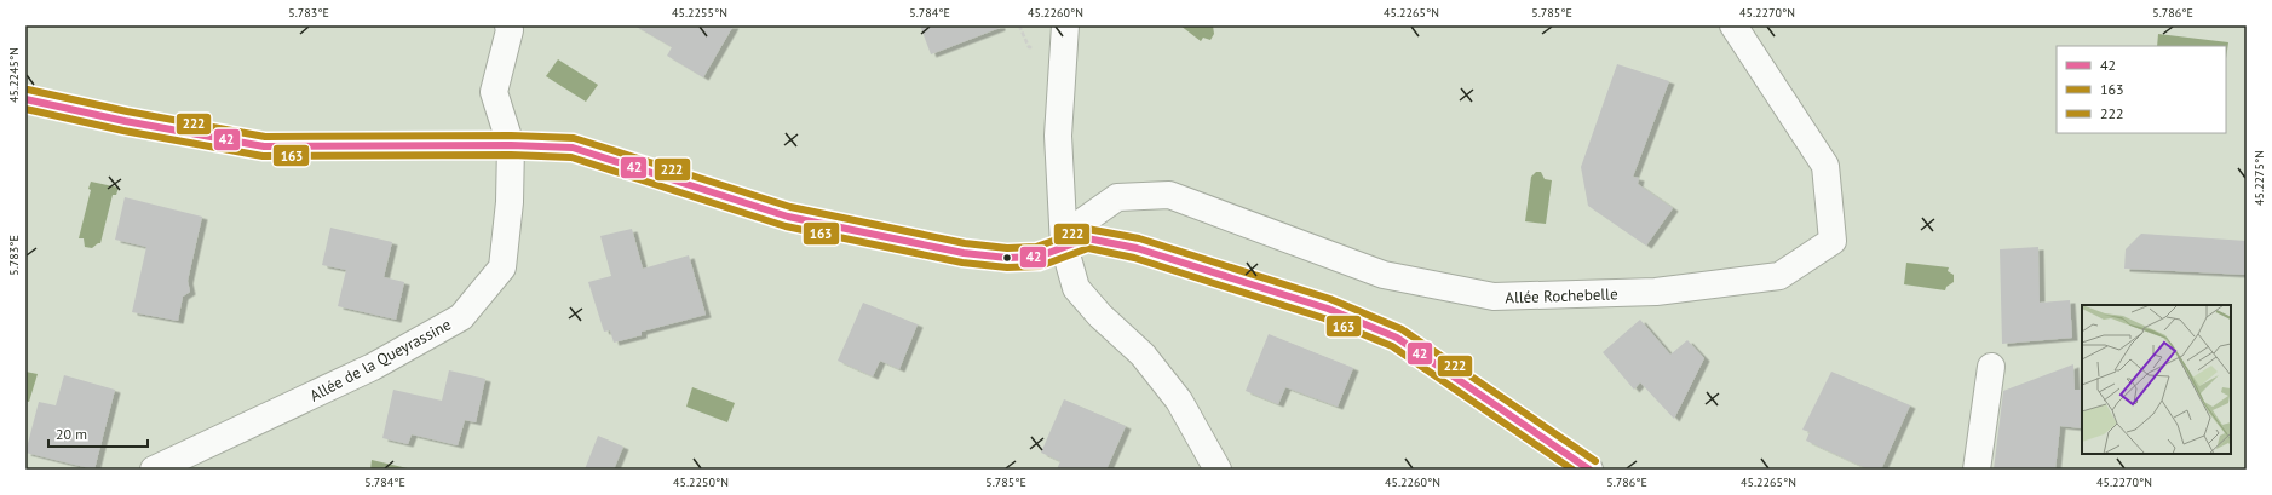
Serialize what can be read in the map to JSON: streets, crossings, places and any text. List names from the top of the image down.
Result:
{
  "streets": {
    "street": ["Allée Rochebelle", "Allée de la Queyrassine"]
  },
  "lines": ["transit line 222", "transit line 42", "transit line 163"],
  "legend": ["42", "163", "222"],
  "scale_bar": "20 m",
  "coordinates": [
    "5.783°E",
    "45.2255°N",
    "5.784°E",
    "45.2260°N",
    "45.2265°N",
    "5.785°E",
    "45.2270°N",
    "5.786°E",
    "45.2245°N",
    "45.2275°N",
    "45.2250°N"
  ]
}
